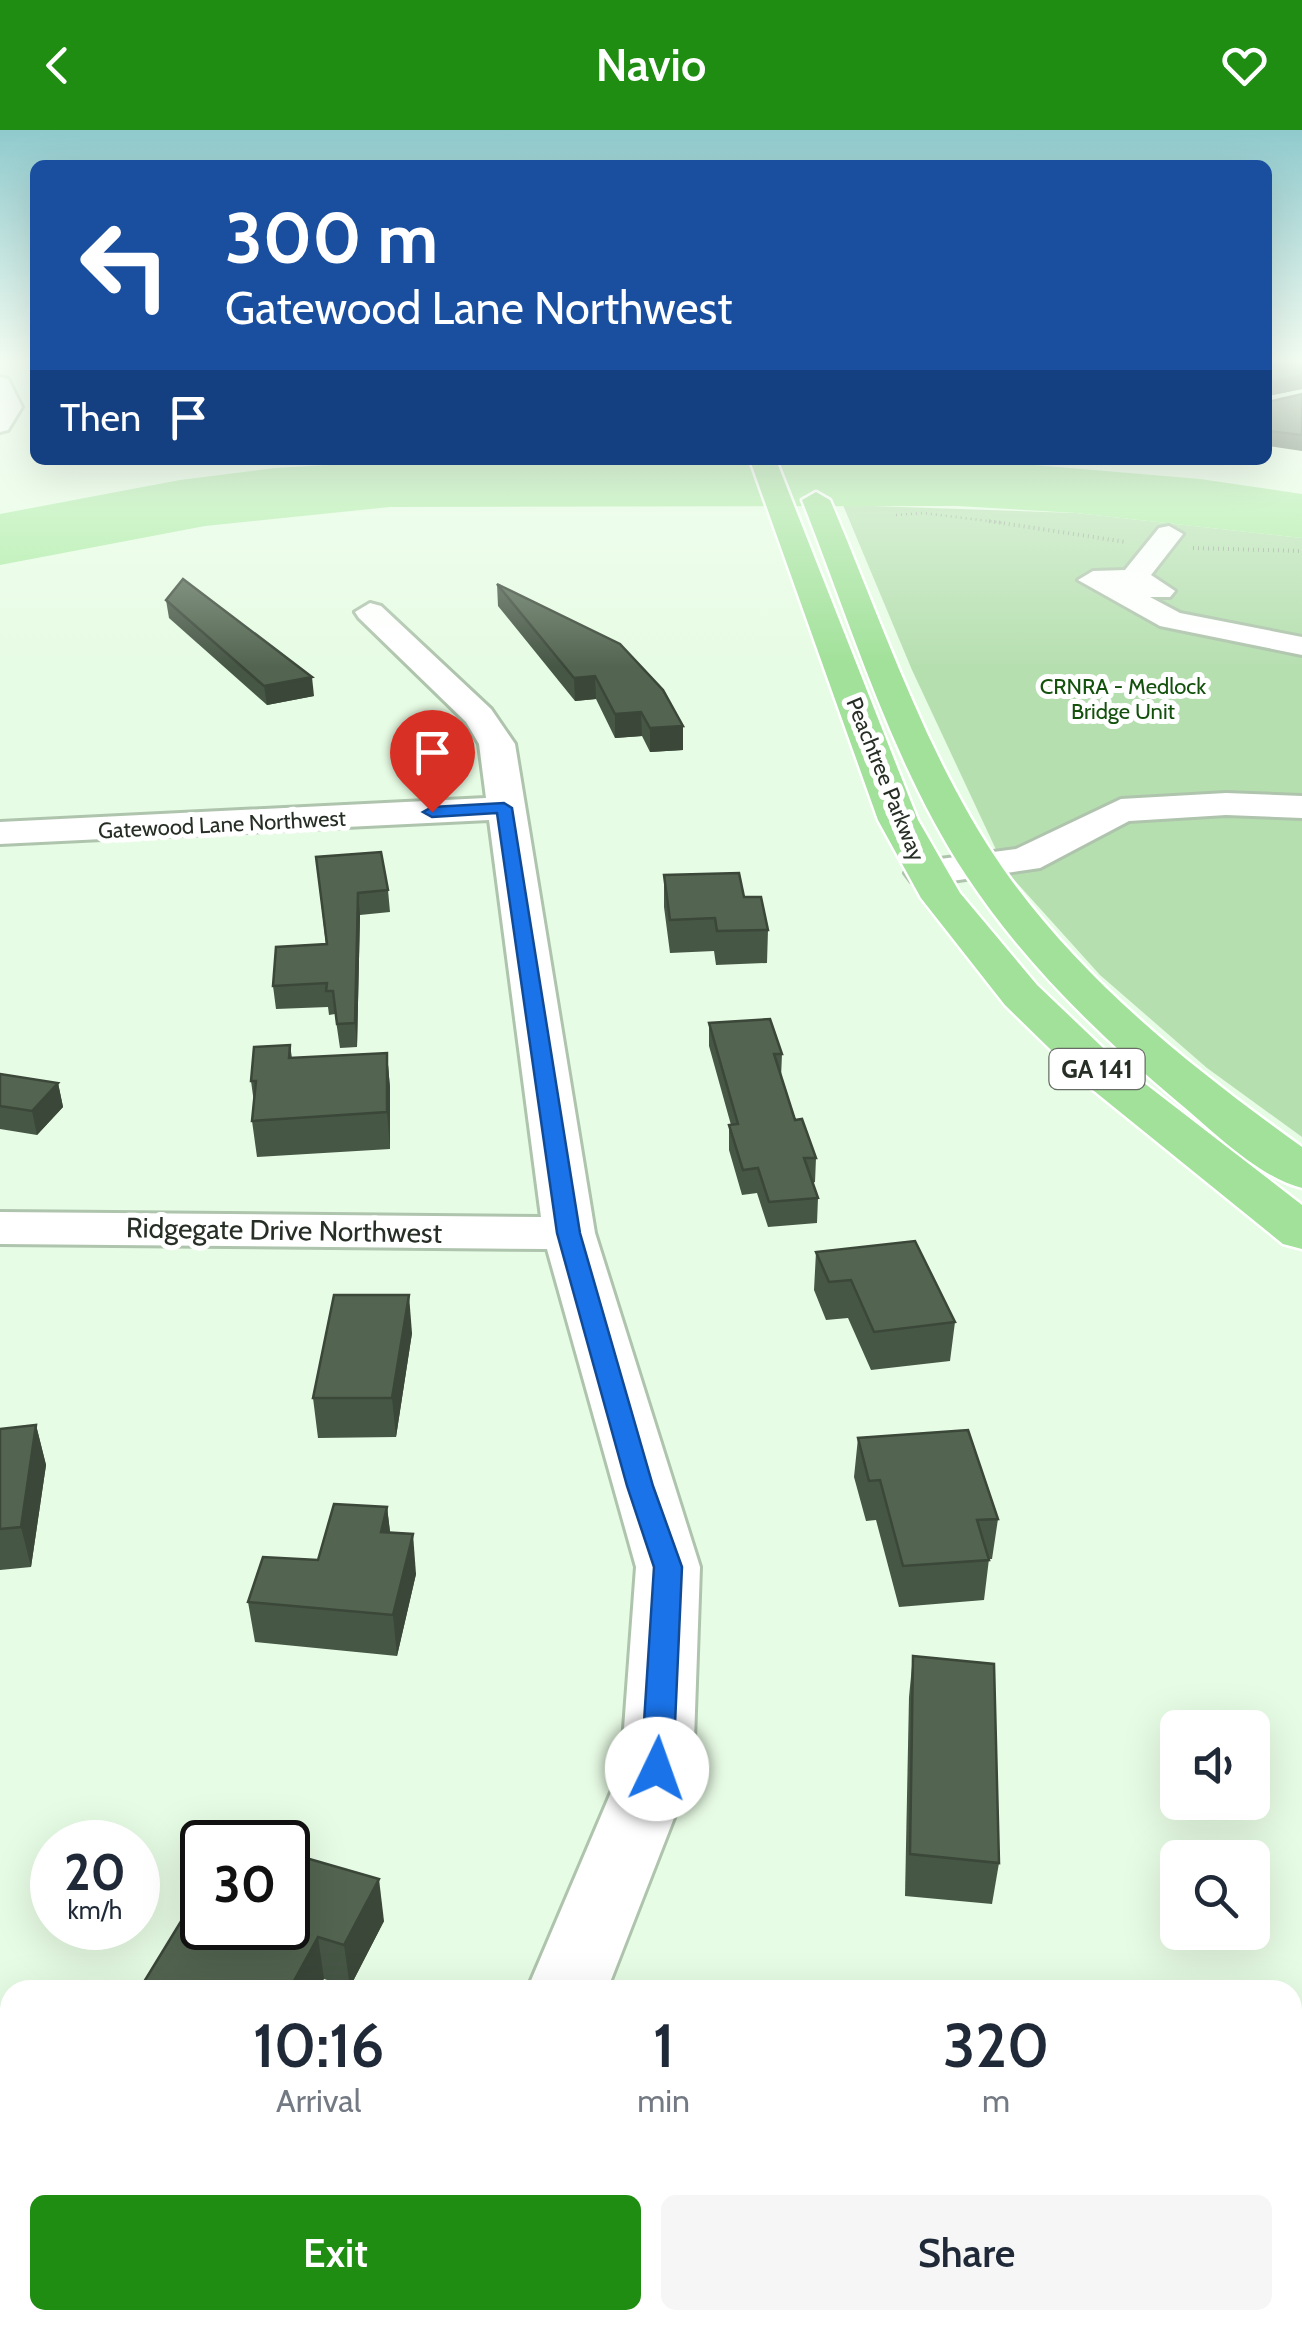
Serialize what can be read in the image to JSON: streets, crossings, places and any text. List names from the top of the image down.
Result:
{
  "streets": {
    "highway": ["Peachtree Parkway", "GA 141"],
    "street": ["Gatewood Lane Northwest", "Ridgegate Drive Northwest"]
  },
  "parks": ["CRNRA - Medlock Bridge Unit"],
  "page": {
    "header": "Navio",
    "turn": ["300 m", "Gatewood Lane Northwest"],
    "then": "Then",
    "speed": "20 km/h",
    "limit": "30",
    "eta": [
      "10:16",
      "Arrival",
      "1",
      "min",
      "320",
      "m"
    ],
    "buttons": ["Exit", "Share"]
  }
}
